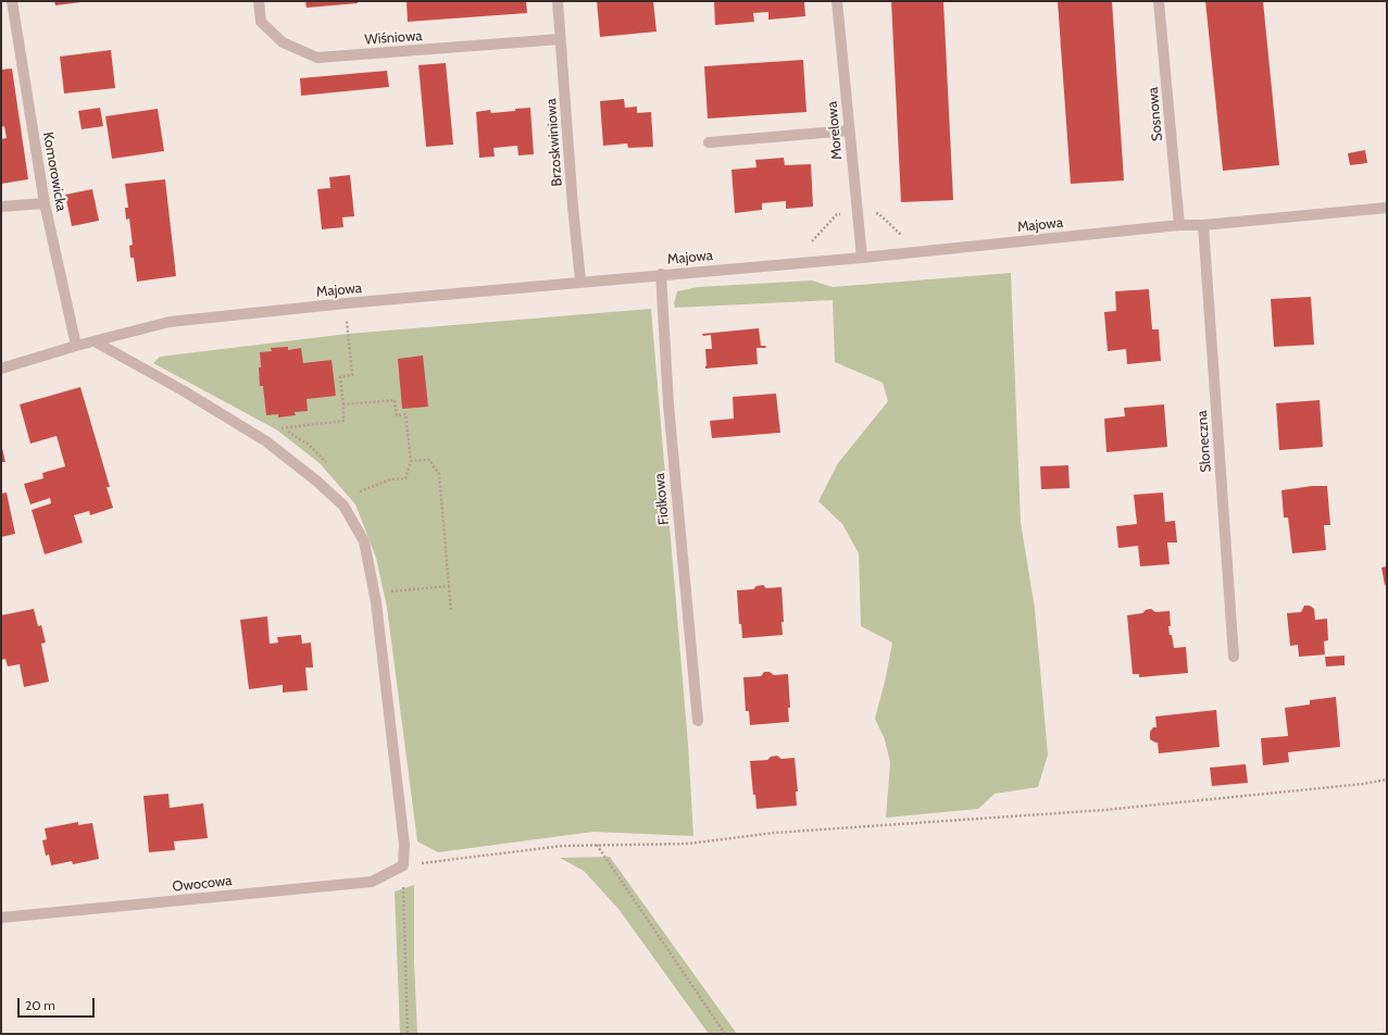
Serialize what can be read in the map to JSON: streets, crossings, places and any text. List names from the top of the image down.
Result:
{
  "streets": {
    "street": [
      "Wiśniowa",
      "Sosnowa",
      "Morelowa",
      "Brzoskwiniowa",
      "Komorowicka",
      "Majowa",
      "Słoneczna",
      "Fiołkowa",
      "Owocowa"
    ]
  },
  "crossings": [
    ["Wiśniowa", "Brzoskwiniowa"],
    ["Sosnowa", "Majowa"],
    ["Morelowa", "Majowa"],
    ["Brzoskwiniowa", "Majowa"],
    ["Komorowicka", "Majowa"],
    ["Majowa", "Słoneczna"],
    ["Majowa", "Fiołkowa"]
  ],
  "scale_bar": "20 m"
}
